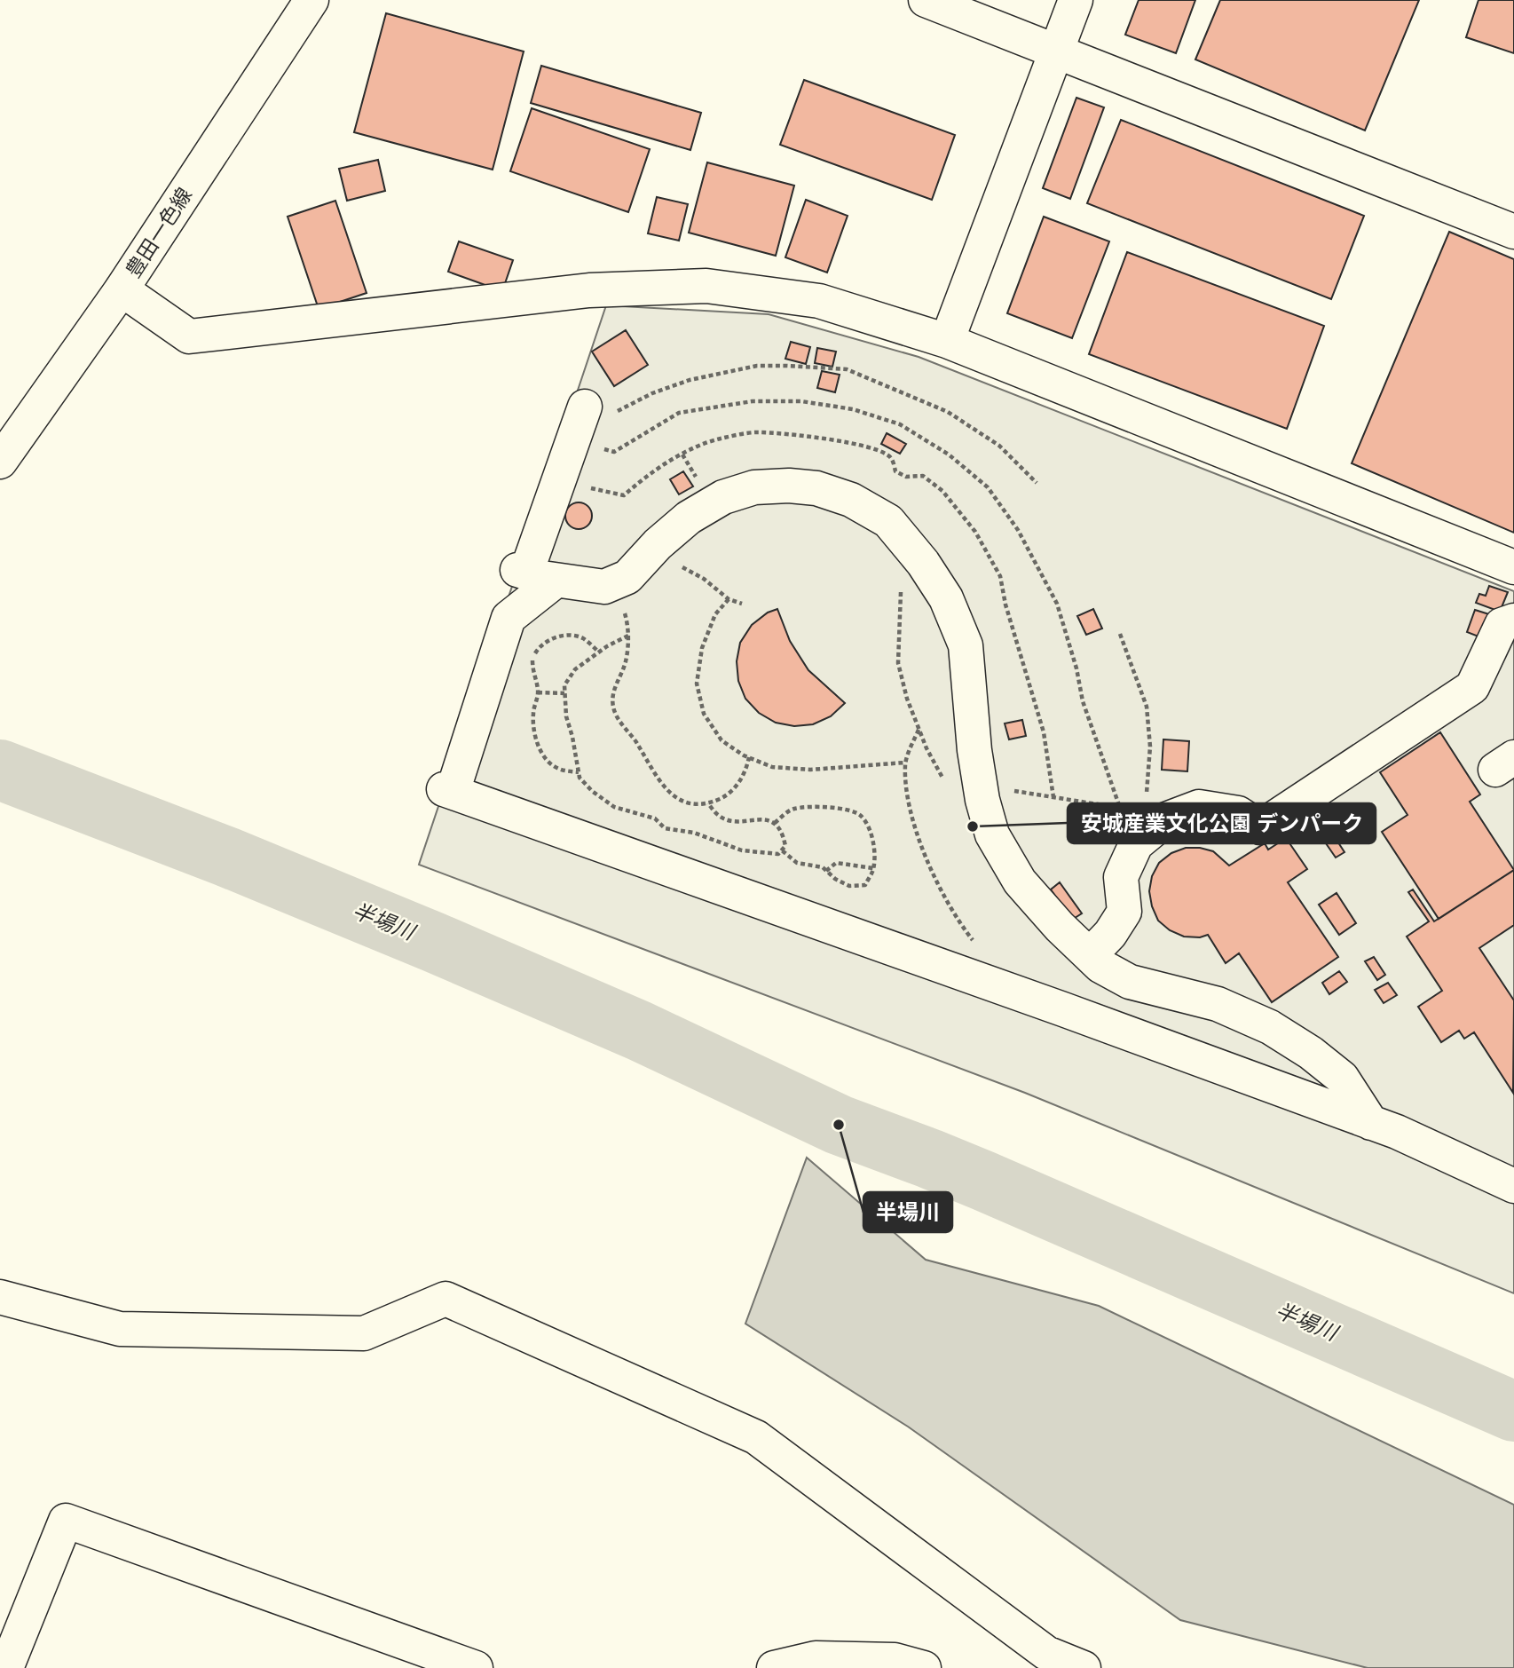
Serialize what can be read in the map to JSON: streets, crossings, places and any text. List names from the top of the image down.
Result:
{
  "streets": {
    "street": ["豊田一色線"]
  },
  "water": ["半場川"],
  "places": ["安城産業文化公園 デンパーク", "半場川"]
}
